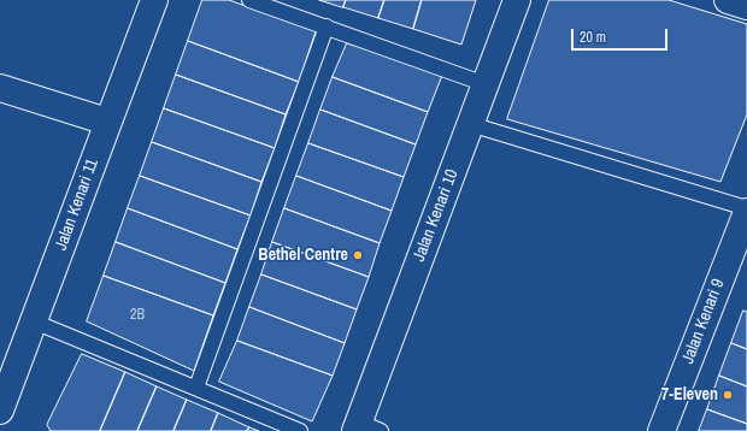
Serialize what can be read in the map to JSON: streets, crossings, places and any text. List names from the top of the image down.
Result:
{
  "streets": {
    "street": ["Jalan Kenari 11", "Jalan Kenari 10", "Jalan Kenari 9"]
  },
  "places": ["Bethel Centre", "7-Eleven"],
  "house_numbers": ["2B"],
  "scale_bar": "20 m"
}
